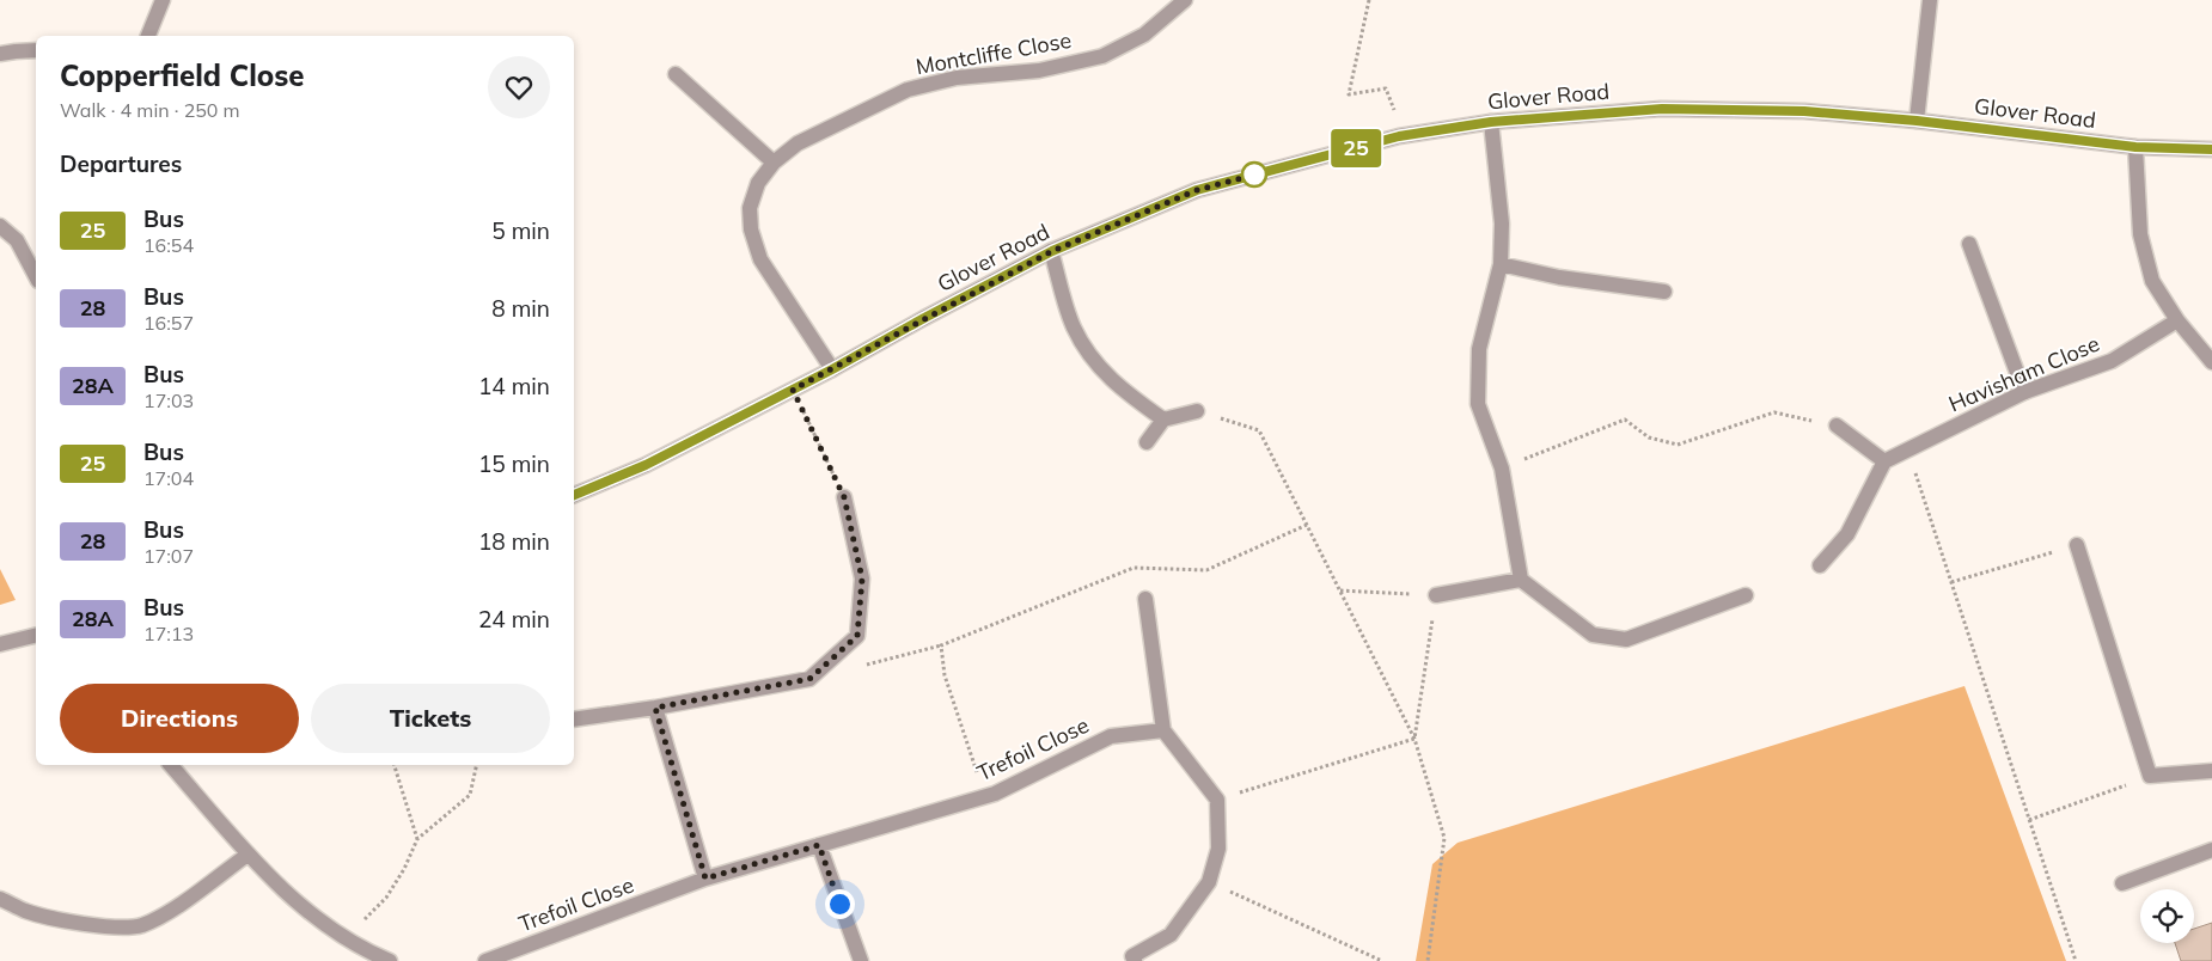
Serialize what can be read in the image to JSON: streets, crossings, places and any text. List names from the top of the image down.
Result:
{
  "streets": {
    "street": [
      "Montcliffe Close",
      "Glover Road",
      "Havisham Close",
      "Trefoil Close"
    ]
  },
  "crossings": [
    ["Montcliffe Close", "Glover Road"]
  ],
  "lines": ["bus line 25"],
  "page": {
    "on_map": "25",
    "heading": [
      ["Copperfield Close", "Walk · 4 min · 250 m"],
      "Departures"
    ],
    "list": [
      {
        "mark": "25",
        "name": "Bus",
        "note": "16:54",
        "value": "5 min"
      },
      {
        "mark": "28",
        "name": "Bus",
        "note": "16:57",
        "value": "8 min"
      },
      {
        "mark": "28A",
        "name": "Bus",
        "note": "17:03",
        "value": "14 min"
      },
      {
        "mark": "25",
        "name": "Bus",
        "note": "17:04",
        "value": "15 min"
      },
      {
        "mark": "28",
        "name": "Bus",
        "note": "17:07",
        "value": "18 min"
      },
      {
        "mark": "28A",
        "name": "Bus",
        "note": "17:13",
        "value": "24 min"
      }
    ],
    "buttons": ["Directions", "Tickets"]
  }
}
